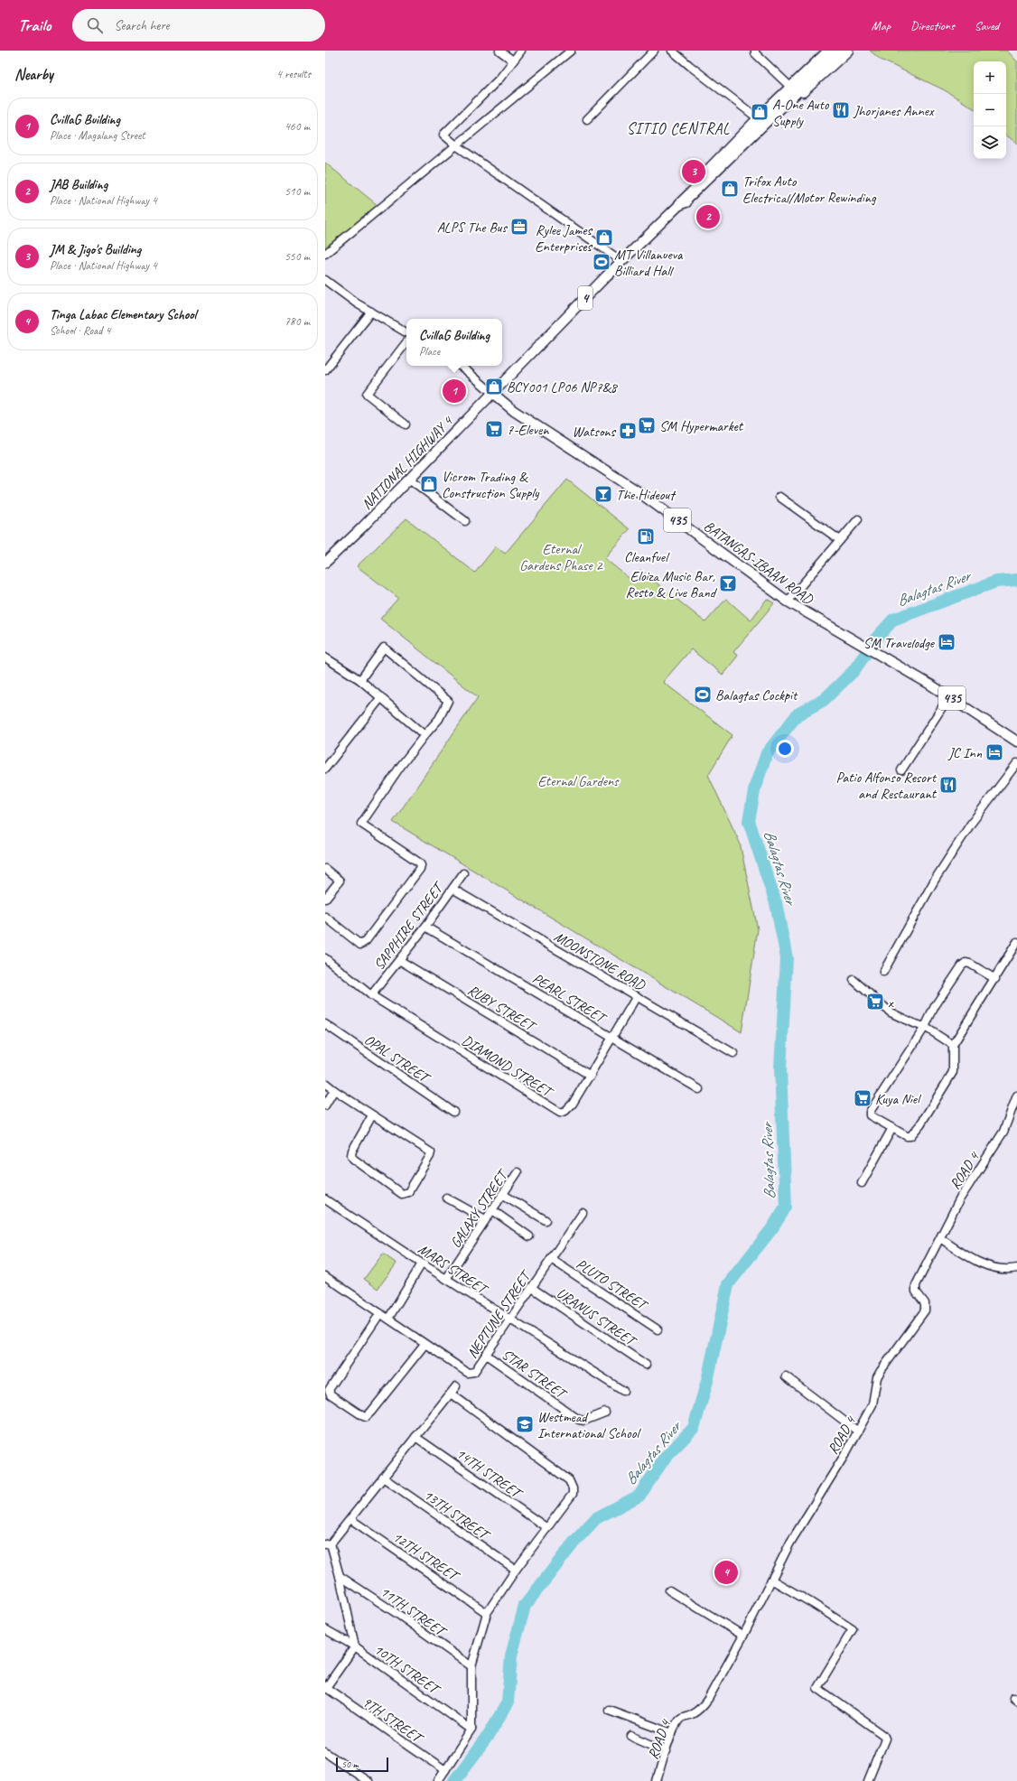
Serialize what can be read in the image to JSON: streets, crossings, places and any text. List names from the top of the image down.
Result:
{
  "streets": {
    "main road": [
      "4",
      "NATIONAL HIGHWAY 4",
      "435",
      "BATANGAS-IBAAN ROAD"
    ],
    "street": [
      "SAPPHIRE STREET",
      "MOONSTONE ROAD",
      "PEARL STREET",
      "RUBY STREET",
      "OPAL STREET",
      "DIAMOND STREET",
      "ROAD 4",
      "GALAXY STREET",
      "MARS STREET",
      "PLUTO STREET",
      "NEPTUNE STREET",
      "URANUS STREET",
      "STAR STREET",
      "14TH STREET",
      "13TH STREET",
      "12TH STREET",
      "11TH STREET",
      "10TH STREET",
      "9TH STREET"
    ]
  },
  "crossings": [
    ["NATIONAL HIGHWAY 4", "BATANGAS-IBAAN ROAD"],
    ["SAPPHIRE STREET", "MOONSTONE ROAD"],
    ["SAPPHIRE STREET", "PEARL STREET"],
    ["SAPPHIRE STREET", "RUBY STREET"],
    ["SAPPHIRE STREET", "DIAMOND STREET"],
    ["MOONSTONE ROAD", "DIAMOND STREET"],
    ["PEARL STREET", "DIAMOND STREET"],
    ["RUBY STREET", "DIAMOND STREET"],
    ["GALAXY STREET", "MARS STREET"],
    ["MARS STREET", "NEPTUNE STREET"],
    ["PLUTO STREET", "NEPTUNE STREET"],
    ["NEPTUNE STREET", "URANUS STREET"],
    ["NEPTUNE STREET", "STAR STREET"]
  ],
  "districts": ["SITIO CENTRAL"],
  "water": ["Balagtas River"],
  "parks": ["Eternal Gardens Phase 2", "Eternal Gardens"],
  "places": {
    "restaurant": ["Jhorjanes Annex", "Patio Alfonso Resort and Restaurant"],
    "shop": [
      "A-One Auto Supply",
      "Trifox Auto Electrical/Motor Rewinding",
      "Rylee James Enterprises",
      "BCY001 LP06 NP7&8",
      "Vicrom Trading & Construction Supply"
    ],
    "office": ["ALPS The Bus"],
    "sports": ["MT Villanueva Billiard Hall", "Balagtas Cockpit"],
    "supermarket": [
      "SM Hypermarket",
      "7-Eleven",
      "x",
      "Kuya Niel"
    ],
    "pharmacy": ["Watsons"],
    "bar": ["The Hideout", "Eloiza Music Bar, Resto & Live Band"],
    "fuel station": ["Cleanfuel"],
    "hotel": ["SM Travelodge", "JC Inn"],
    "school or university": ["Westmead International School"]
  },
  "scale_bar": "50 m",
  "page": {
    "header": "Trailo",
    "search": "Search here",
    "nav": ["Map", "Directions", "Saved"],
    "heading": ["Nearby", "4 results"],
    "map_buttons": ["+", "−"],
    "list": [
      {
        "mark": "1",
        "name": "CvillaG Building",
        "note": "Place · Magalang Street",
        "value": "460 m"
      },
      {
        "mark": "2",
        "name": "JAB Building",
        "note": "Place · National Highway 4",
        "value": "510 m"
      },
      {
        "mark": "3",
        "name": "JM & Jigo's Building",
        "note": "Place · National Highway 4",
        "value": "550 m"
      },
      {
        "mark": "4",
        "name": "Tinga Labac Elementary School",
        "note": "School · Road 4",
        "value": "780 m"
      }
    ],
    "pins": [
      "3",
      "2",
      "1",
      "4"
    ],
    "popup": ["CvillaG Building", "Place"],
    "scale": "50 m"
  }
}
